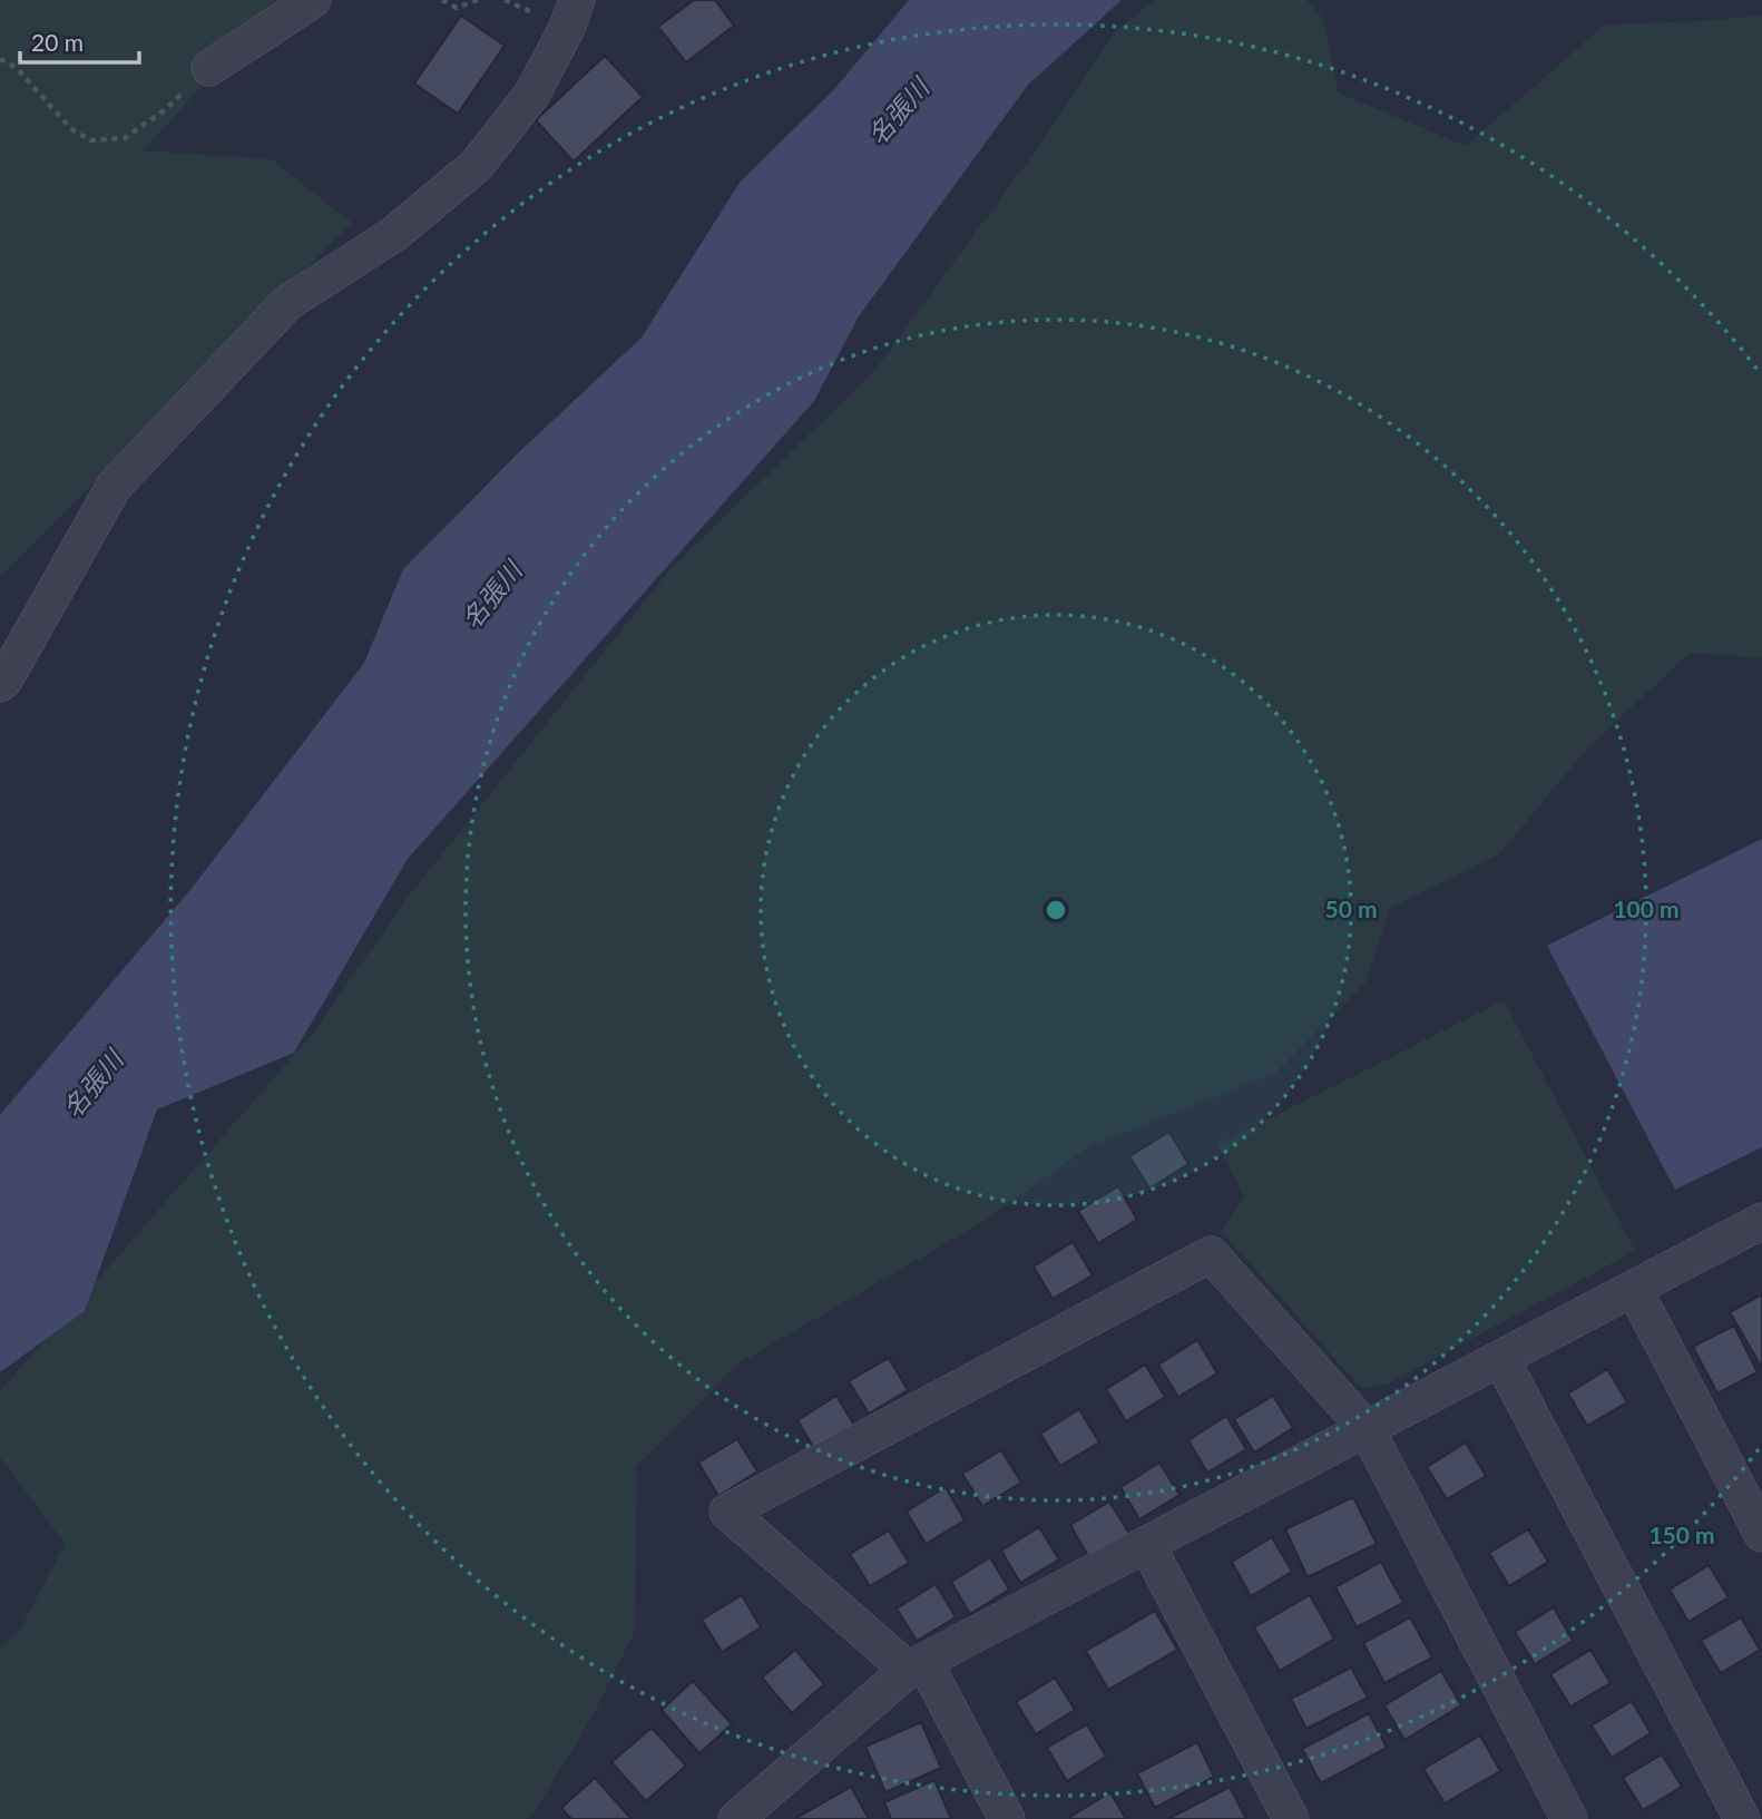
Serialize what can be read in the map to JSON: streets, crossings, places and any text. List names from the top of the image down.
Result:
{
  "water": ["名張川"],
  "scale_bar": "20 m",
  "rings": ["50 m", "100 m", "150 m"]
}
